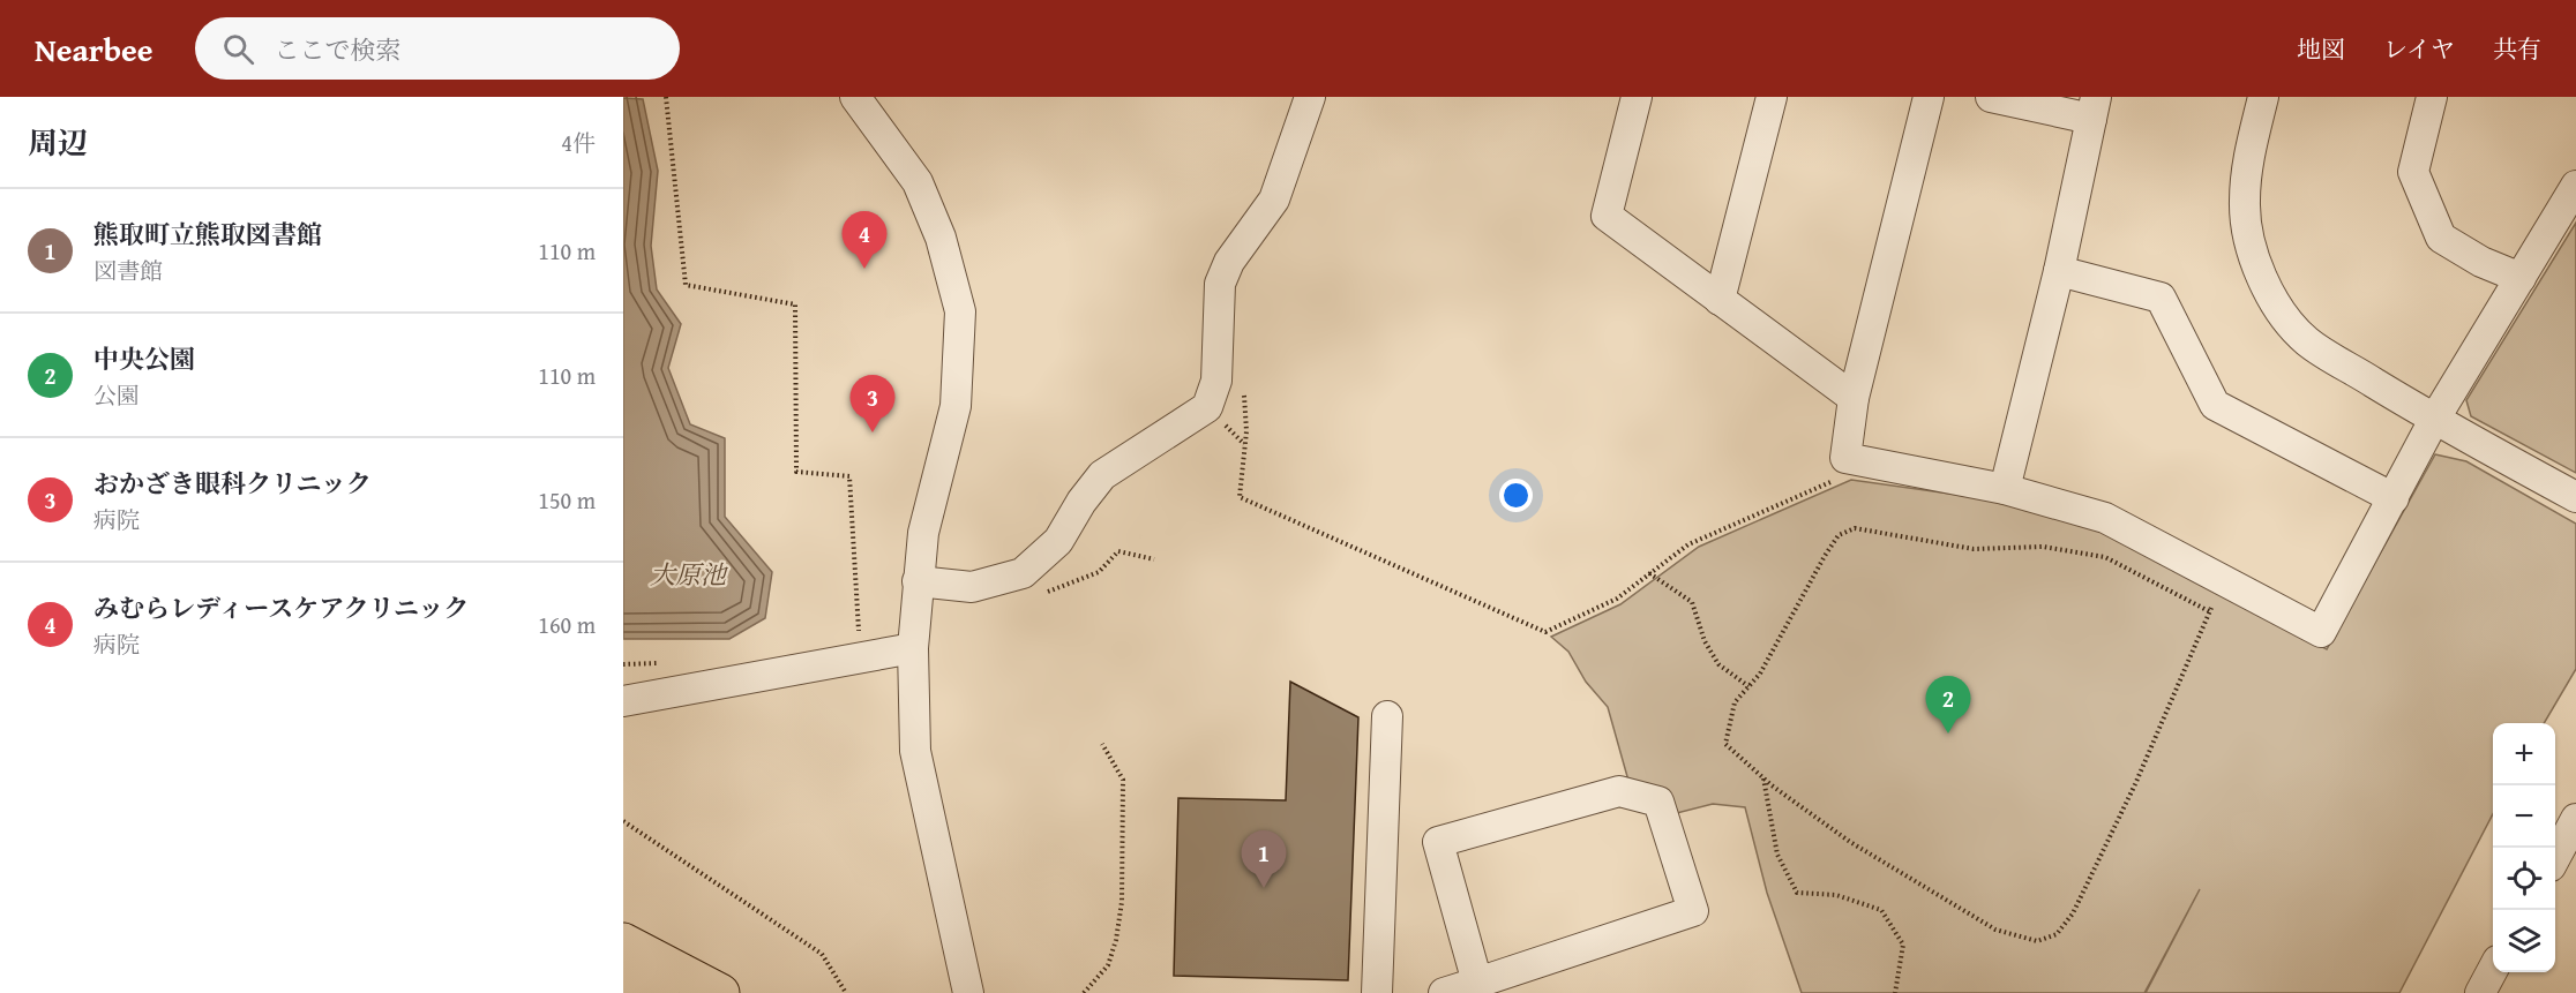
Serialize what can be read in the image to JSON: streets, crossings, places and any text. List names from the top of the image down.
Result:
{
  "water": ["大原池"],
  "page": {
    "header": "Nearbee",
    "search": "ここで検索",
    "nav": ["地図", "レイヤ", "共有"],
    "heading": ["周辺", "4件"],
    "list": [
      {
        "mark": "1",
        "name": "熊取町立熊取図書館",
        "note": "図書館",
        "value": "110 m"
      },
      {
        "mark": "2",
        "name": "中央公園",
        "note": "公園",
        "value": "110 m"
      },
      {
        "mark": "3",
        "name": "おかざき眼科クリニック",
        "note": "病院",
        "value": "150 m"
      },
      {
        "mark": "4",
        "name": "みむらレディースケアクリニック",
        "note": "病院",
        "value": "160 m"
      }
    ],
    "pins": [
      "4",
      "3",
      "2",
      "1"
    ],
    "map_buttons": ["+", "−"]
  }
}
